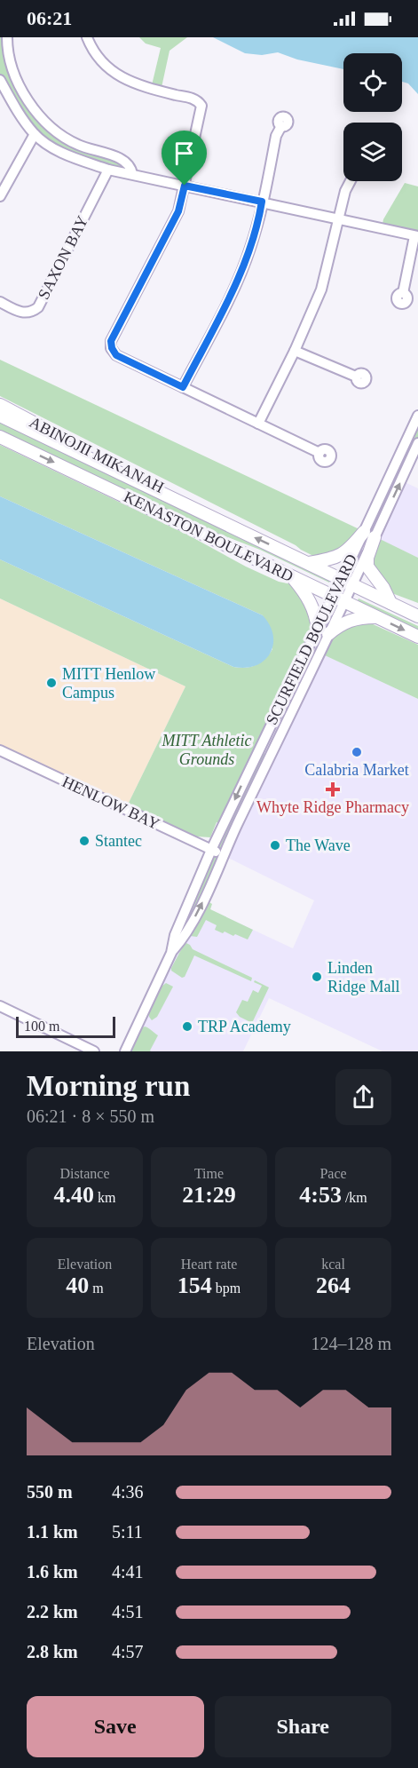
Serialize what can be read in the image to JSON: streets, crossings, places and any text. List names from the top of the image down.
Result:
{
  "streets": {
    "main road": ["ABINOJII MIKANAH", "KENASTON BOULEVARD"],
    "street": ["SAXON BAY", "SCURFIELD BOULEVARD", "HENLOW BAY"]
  },
  "crossings": [
    ["ABINOJII MIKANAH", "KENASTON BOULEVARD"],
    ["KENASTON BOULEVARD", "SCURFIELD BOULEVARD"],
    ["SCURFIELD BOULEVARD", "HENLOW BAY"]
  ],
  "parks": ["MITT Athletic Grounds"],
  "places": {
    "other": [
      "MITT Henlow Campus",
      "Calabria Market",
      "Stantec",
      "The Wave",
      "Linden Ridge Mall",
      "TRP Academy"
    ],
    "health": ["Whyte Ridge Pharmacy"]
  },
  "scale_bar": "100 m",
  "page": {
    "status": "06:21",
    "scale": "100 m",
    "heading": ["Morning run", "06:21 · 8 × 550 m"],
    "stats": [
      ["Distance", "4.40 km"],
      ["Time", "21:29"],
      ["Pace", "4:53 /km"],
      ["Elevation", "40 m"],
      ["Heart rate", "154 bpm"],
      ["kcal", "264"]
    ],
    "chart": ["Elevation", "124–128 m"],
    "list": [
      {
        "name": "550 m",
        "note": "4:36"
      },
      {
        "name": "1.1 km",
        "note": "5:11"
      },
      {
        "name": "1.6 km",
        "note": "4:41"
      },
      {
        "name": "2.2 km",
        "note": "4:51"
      },
      {
        "name": "2.8 km",
        "note": "4:57"
      }
    ],
    "buttons": ["Save", "Share"]
  }
}
